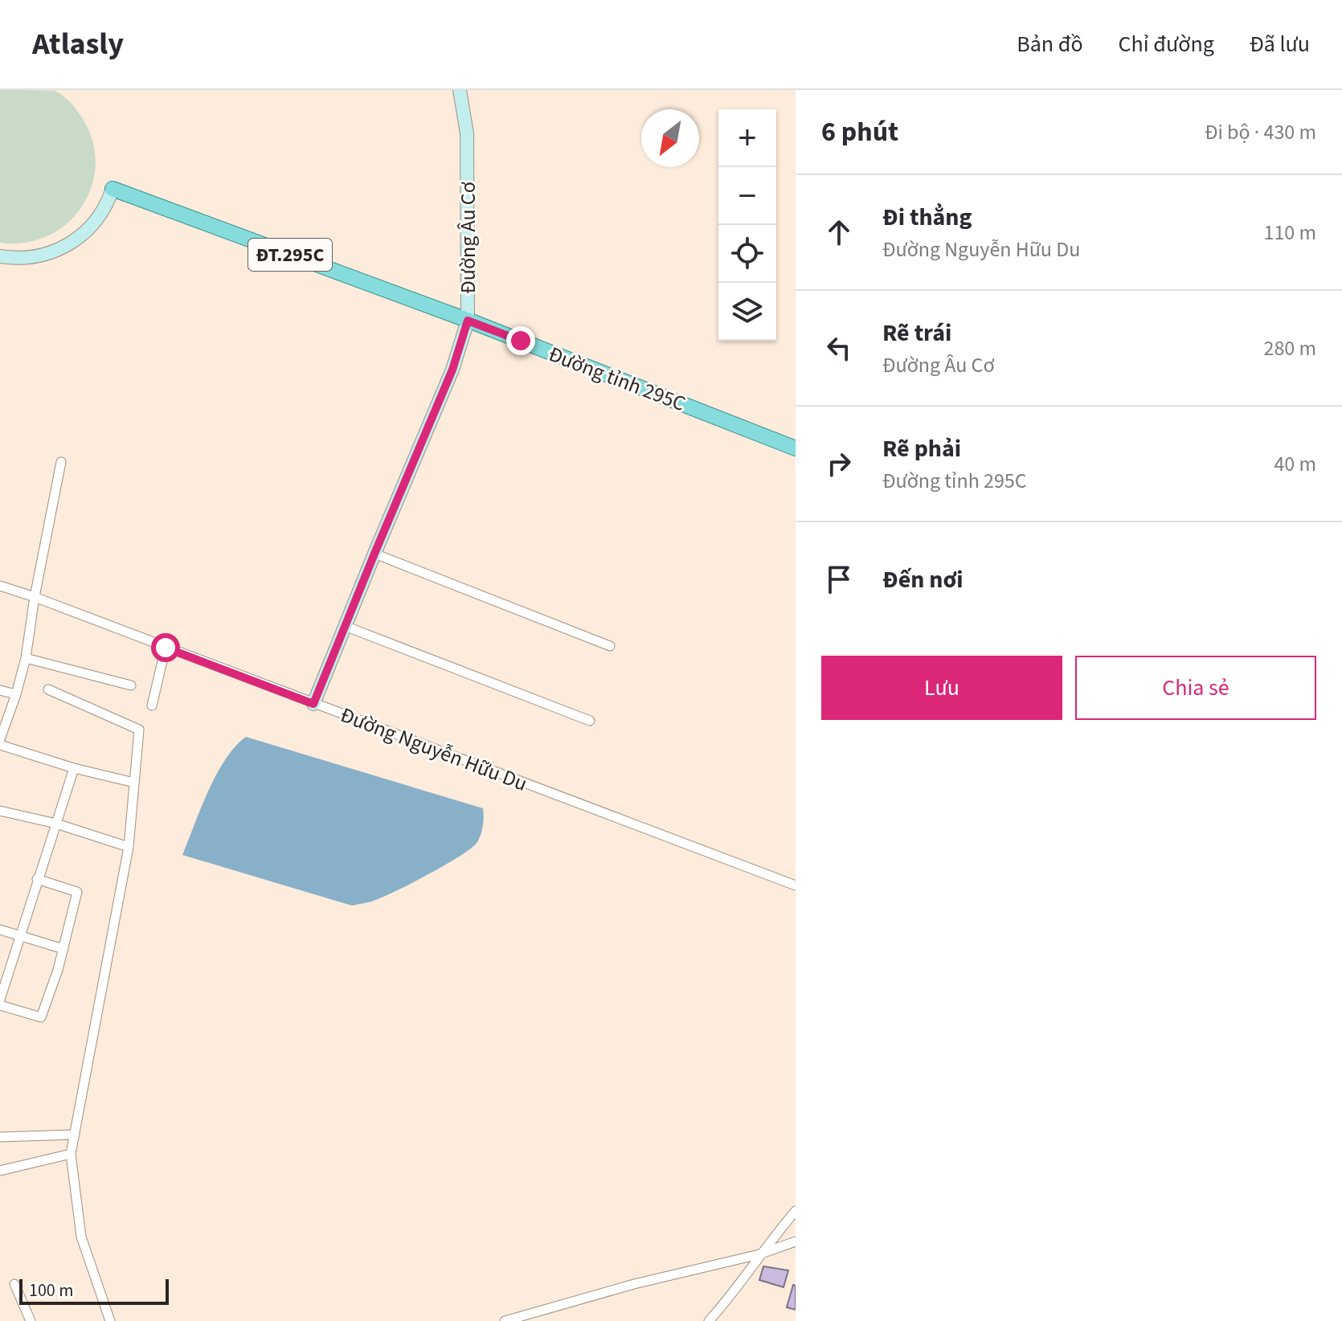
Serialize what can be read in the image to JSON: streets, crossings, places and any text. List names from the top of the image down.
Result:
{
  "streets": {
    "main road": ["Đường Âu Cơ", "ĐT.295C", "Đường tỉnh 295C"],
    "street": ["Đường Nguyễn Hữu Du"]
  },
  "crossings": [
    ["Đường Âu Cơ", "Đường tỉnh 295C"],
    ["Đường Âu Cơ", "Đường Nguyễn Hữu Du"]
  ],
  "scale_bar": "100 m",
  "north": "bottom left",
  "page": {
    "header": "Atlasly",
    "nav": ["Bản đồ", "Chỉ đường", "Đã lưu"],
    "heading": ["6 phút", "Đi bộ · 430 m"],
    "map_buttons": ["+", "−"],
    "list": [
      ["Đi thẳng", "Đường Nguyễn Hữu Du", "110 m"],
      ["Rẽ trái", "Đường Âu Cơ", "280 m"],
      ["Rẽ phải", "Đường tỉnh 295C", "40 m"],
      "Đến nơi"
    ],
    "buttons": ["Lưu", "Chia sẻ"],
    "scale": "100 m"
  }
}
